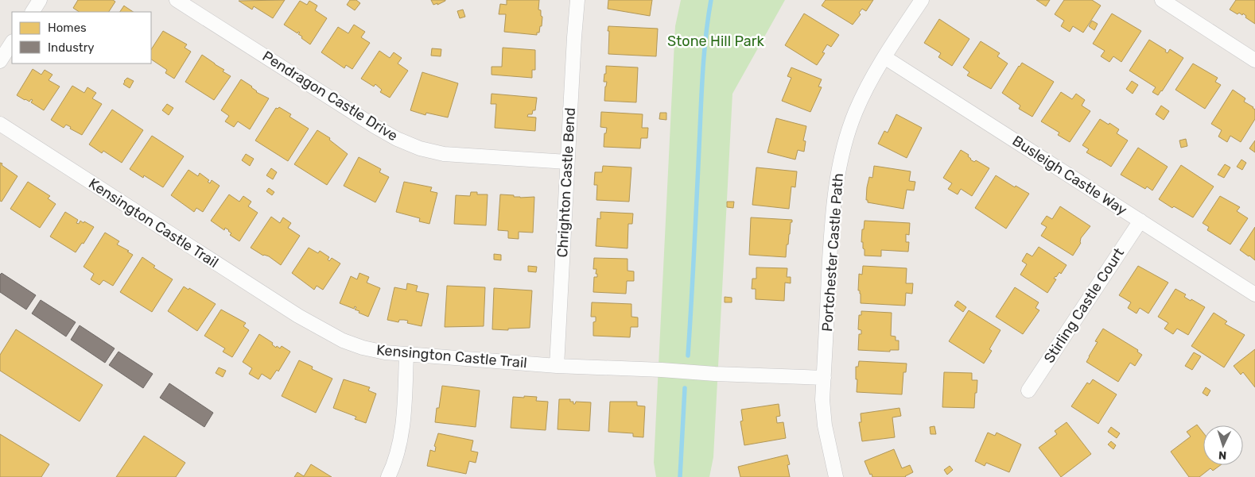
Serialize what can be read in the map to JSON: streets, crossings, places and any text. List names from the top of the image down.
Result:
{
  "streets": {
    "street": [
      "Pendragon Castle Drive",
      "Busleigh Castle Way",
      "Chrighton Castle Bend",
      "Kensington Castle Trail",
      "Portchester Castle Path",
      "Stirling Castle Court"
    ]
  },
  "crossings": [
    ["Pendragon Castle Drive", "Chrighton Castle Bend"],
    ["Busleigh Castle Way", "Portchester Castle Path"],
    ["Busleigh Castle Way", "Stirling Castle Court"],
    ["Chrighton Castle Bend", "Kensington Castle Trail"],
    ["Kensington Castle Trail", "Portchester Castle Path"]
  ],
  "parks": ["Stone Hill Park"],
  "legend": ["Homes", "Industry"],
  "north": "bottom"
}
